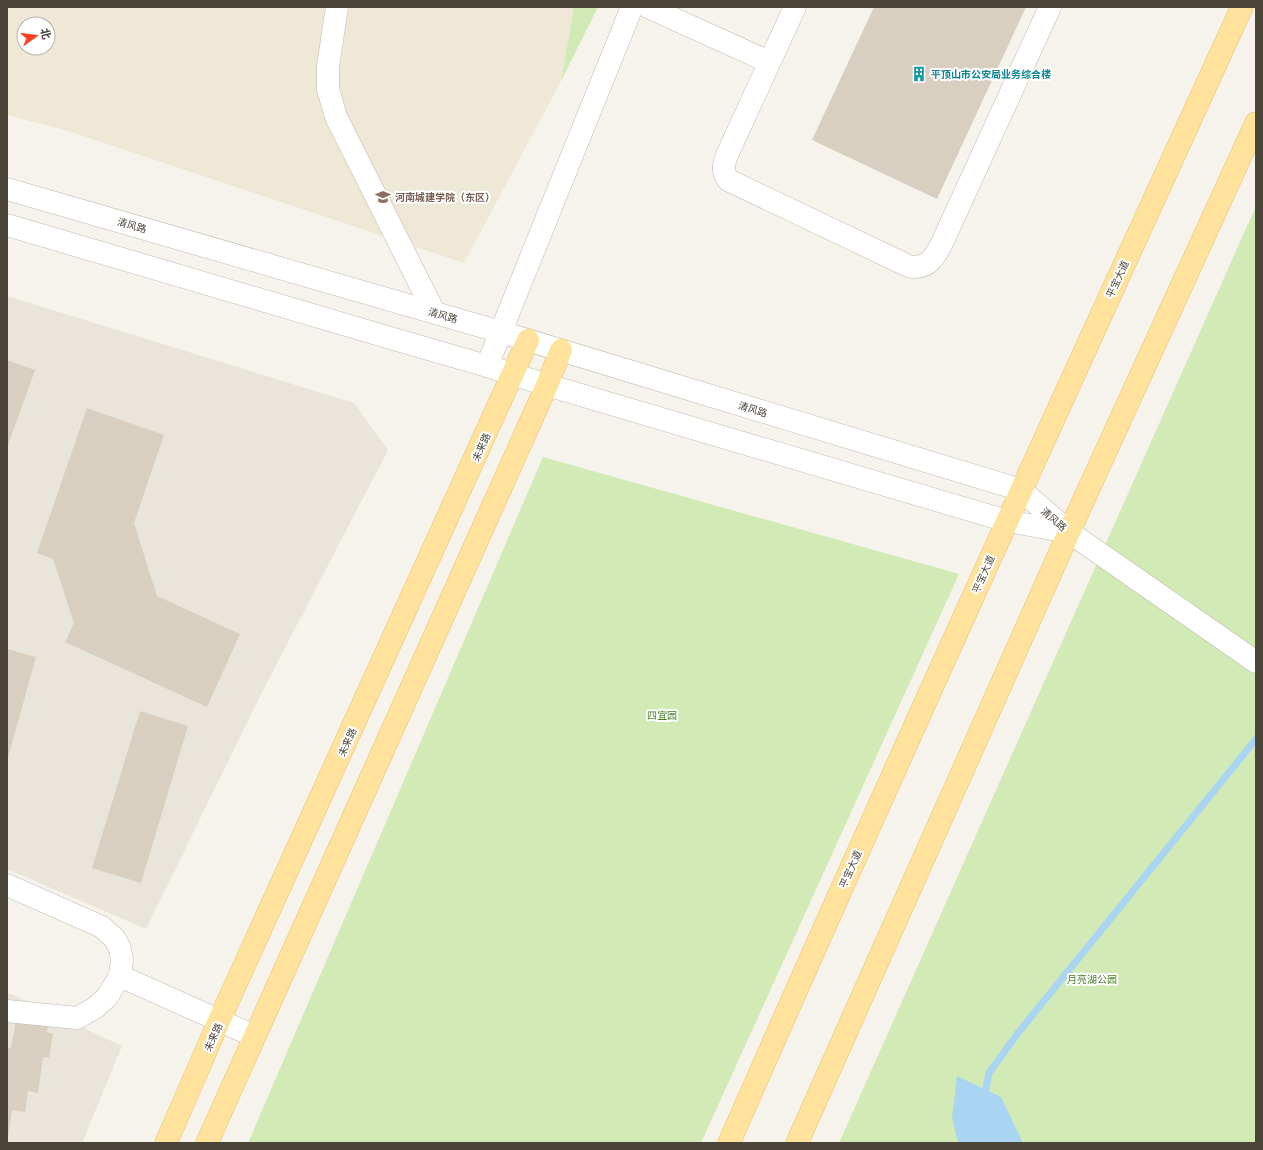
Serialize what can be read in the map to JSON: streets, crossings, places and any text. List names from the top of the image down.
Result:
{
  "streets": {
    "main road": ["平宝大道", "未来路"],
    "street": ["清风路"]
  },
  "crossings": [
    ["清风路", "平宝大道"],
    ["清风路", "未来路"]
  ],
  "parks": ["四宜园", "月亮湖公园"],
  "places": {
    "building": ["平顶山市公安局业务综合楼"],
    "school or university": ["河南城建学院（东区）"]
  },
  "north": "right"
}
